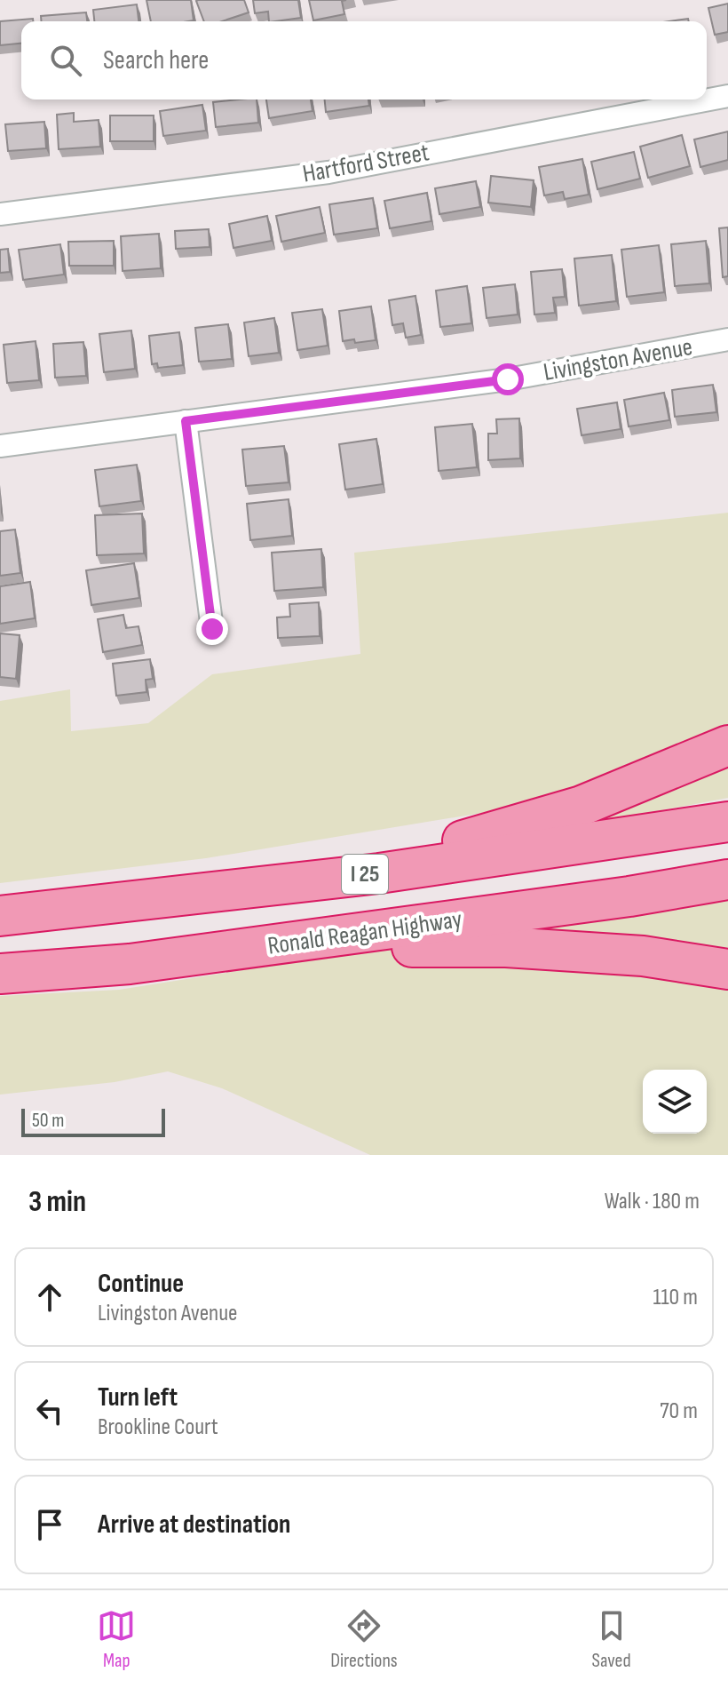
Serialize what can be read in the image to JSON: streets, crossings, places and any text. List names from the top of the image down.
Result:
{
  "streets": {
    "highway": ["I 25", "Ronald Reagan Highway"],
    "street": ["Hartford Street", "Livingston Avenue"]
  },
  "scale_bar": "50 m",
  "page": {
    "search": "Search here",
    "scale": "50 m",
    "heading": ["3 min", "Walk · 180 m"],
    "list": [
      ["Continue", "Livingston Avenue", "110 m"],
      ["Turn left", "Brookline Court", "70 m"],
      "Arrive at destination"
    ],
    "nav": ["Map", "Directions", "Saved"]
  }
}
